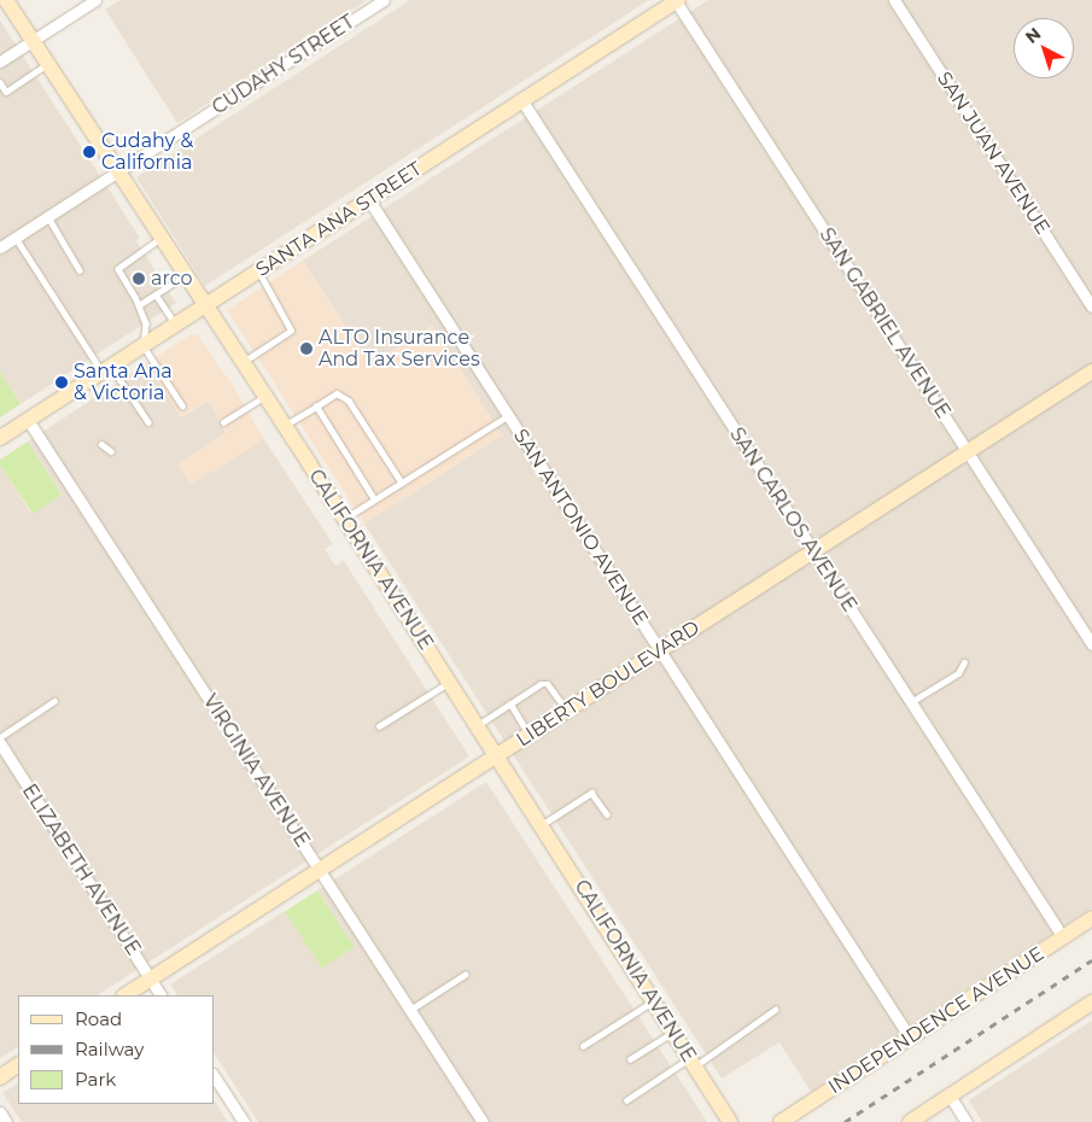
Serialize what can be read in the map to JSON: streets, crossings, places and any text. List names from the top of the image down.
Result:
{
  "streets": {
    "street": [
      "CUDAHY STREET",
      "SAN JUAN AVENUE",
      "SANTA ANA STREET",
      "SAN GABRIEL AVENUE",
      "SAN CARLOS AVENUE",
      "SAN ANTONIO AVENUE",
      "CALIFORNIA AVENUE",
      "LIBERTY BOULEVARD",
      "VIRGINIA AVENUE",
      "ELIZABETH AVENUE",
      "INDEPENDENCE AVENUE"
    ]
  },
  "crossings": [
    ["CUDAHY STREET", "CALIFORNIA AVENUE"],
    ["SANTA ANA STREET", "SAN GABRIEL AVENUE"],
    ["SANTA ANA STREET", "SAN CARLOS AVENUE"],
    ["SANTA ANA STREET", "SAN ANTONIO AVENUE"],
    ["SANTA ANA STREET", "CALIFORNIA AVENUE"],
    ["SANTA ANA STREET", "VIRGINIA AVENUE"],
    ["SAN GABRIEL AVENUE", "LIBERTY BOULEVARD"],
    ["SAN CARLOS AVENUE", "LIBERTY BOULEVARD"],
    ["SAN CARLOS AVENUE", "INDEPENDENCE AVENUE"],
    ["SAN ANTONIO AVENUE", "LIBERTY BOULEVARD"],
    ["SAN ANTONIO AVENUE", "INDEPENDENCE AVENUE"],
    ["CALIFORNIA AVENUE", "LIBERTY BOULEVARD"],
    ["LIBERTY BOULEVARD", "VIRGINIA AVENUE"],
    ["LIBERTY BOULEVARD", "ELIZABETH AVENUE"]
  ],
  "places": [
    "Cudahy & California",
    "arco",
    "ALTO Insurance And Tax Services",
    "Santa Ana & Victoria"
  ],
  "legend": ["Road", "Railway", "Park"],
  "north": "top left"
}
